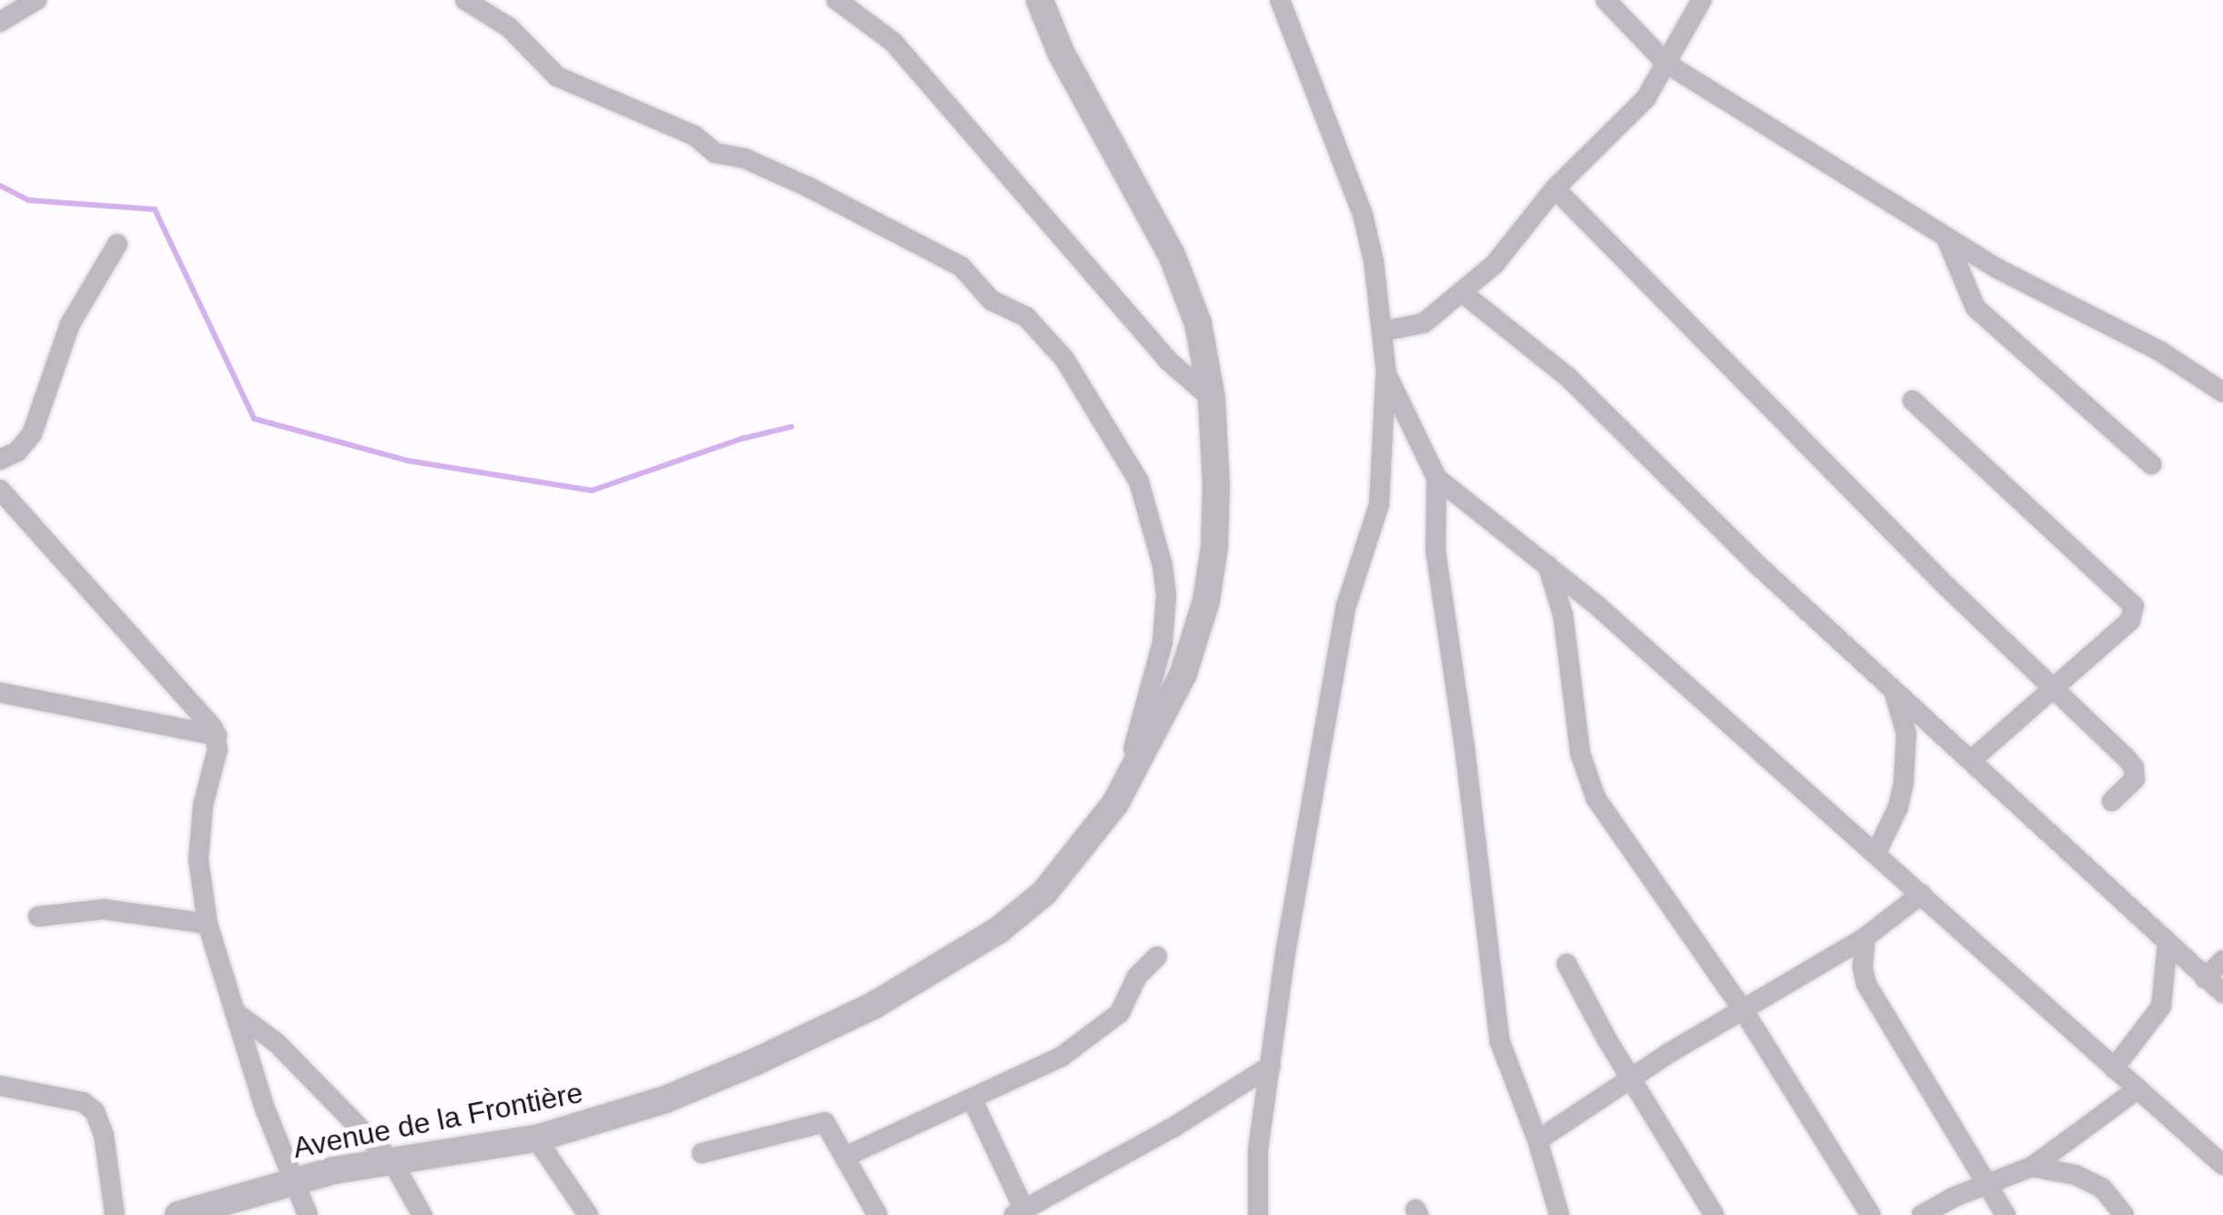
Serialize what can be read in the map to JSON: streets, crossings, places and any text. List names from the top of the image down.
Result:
{
  "streets": {
    "street": ["Avenue de la Frontière"]
  }
}
